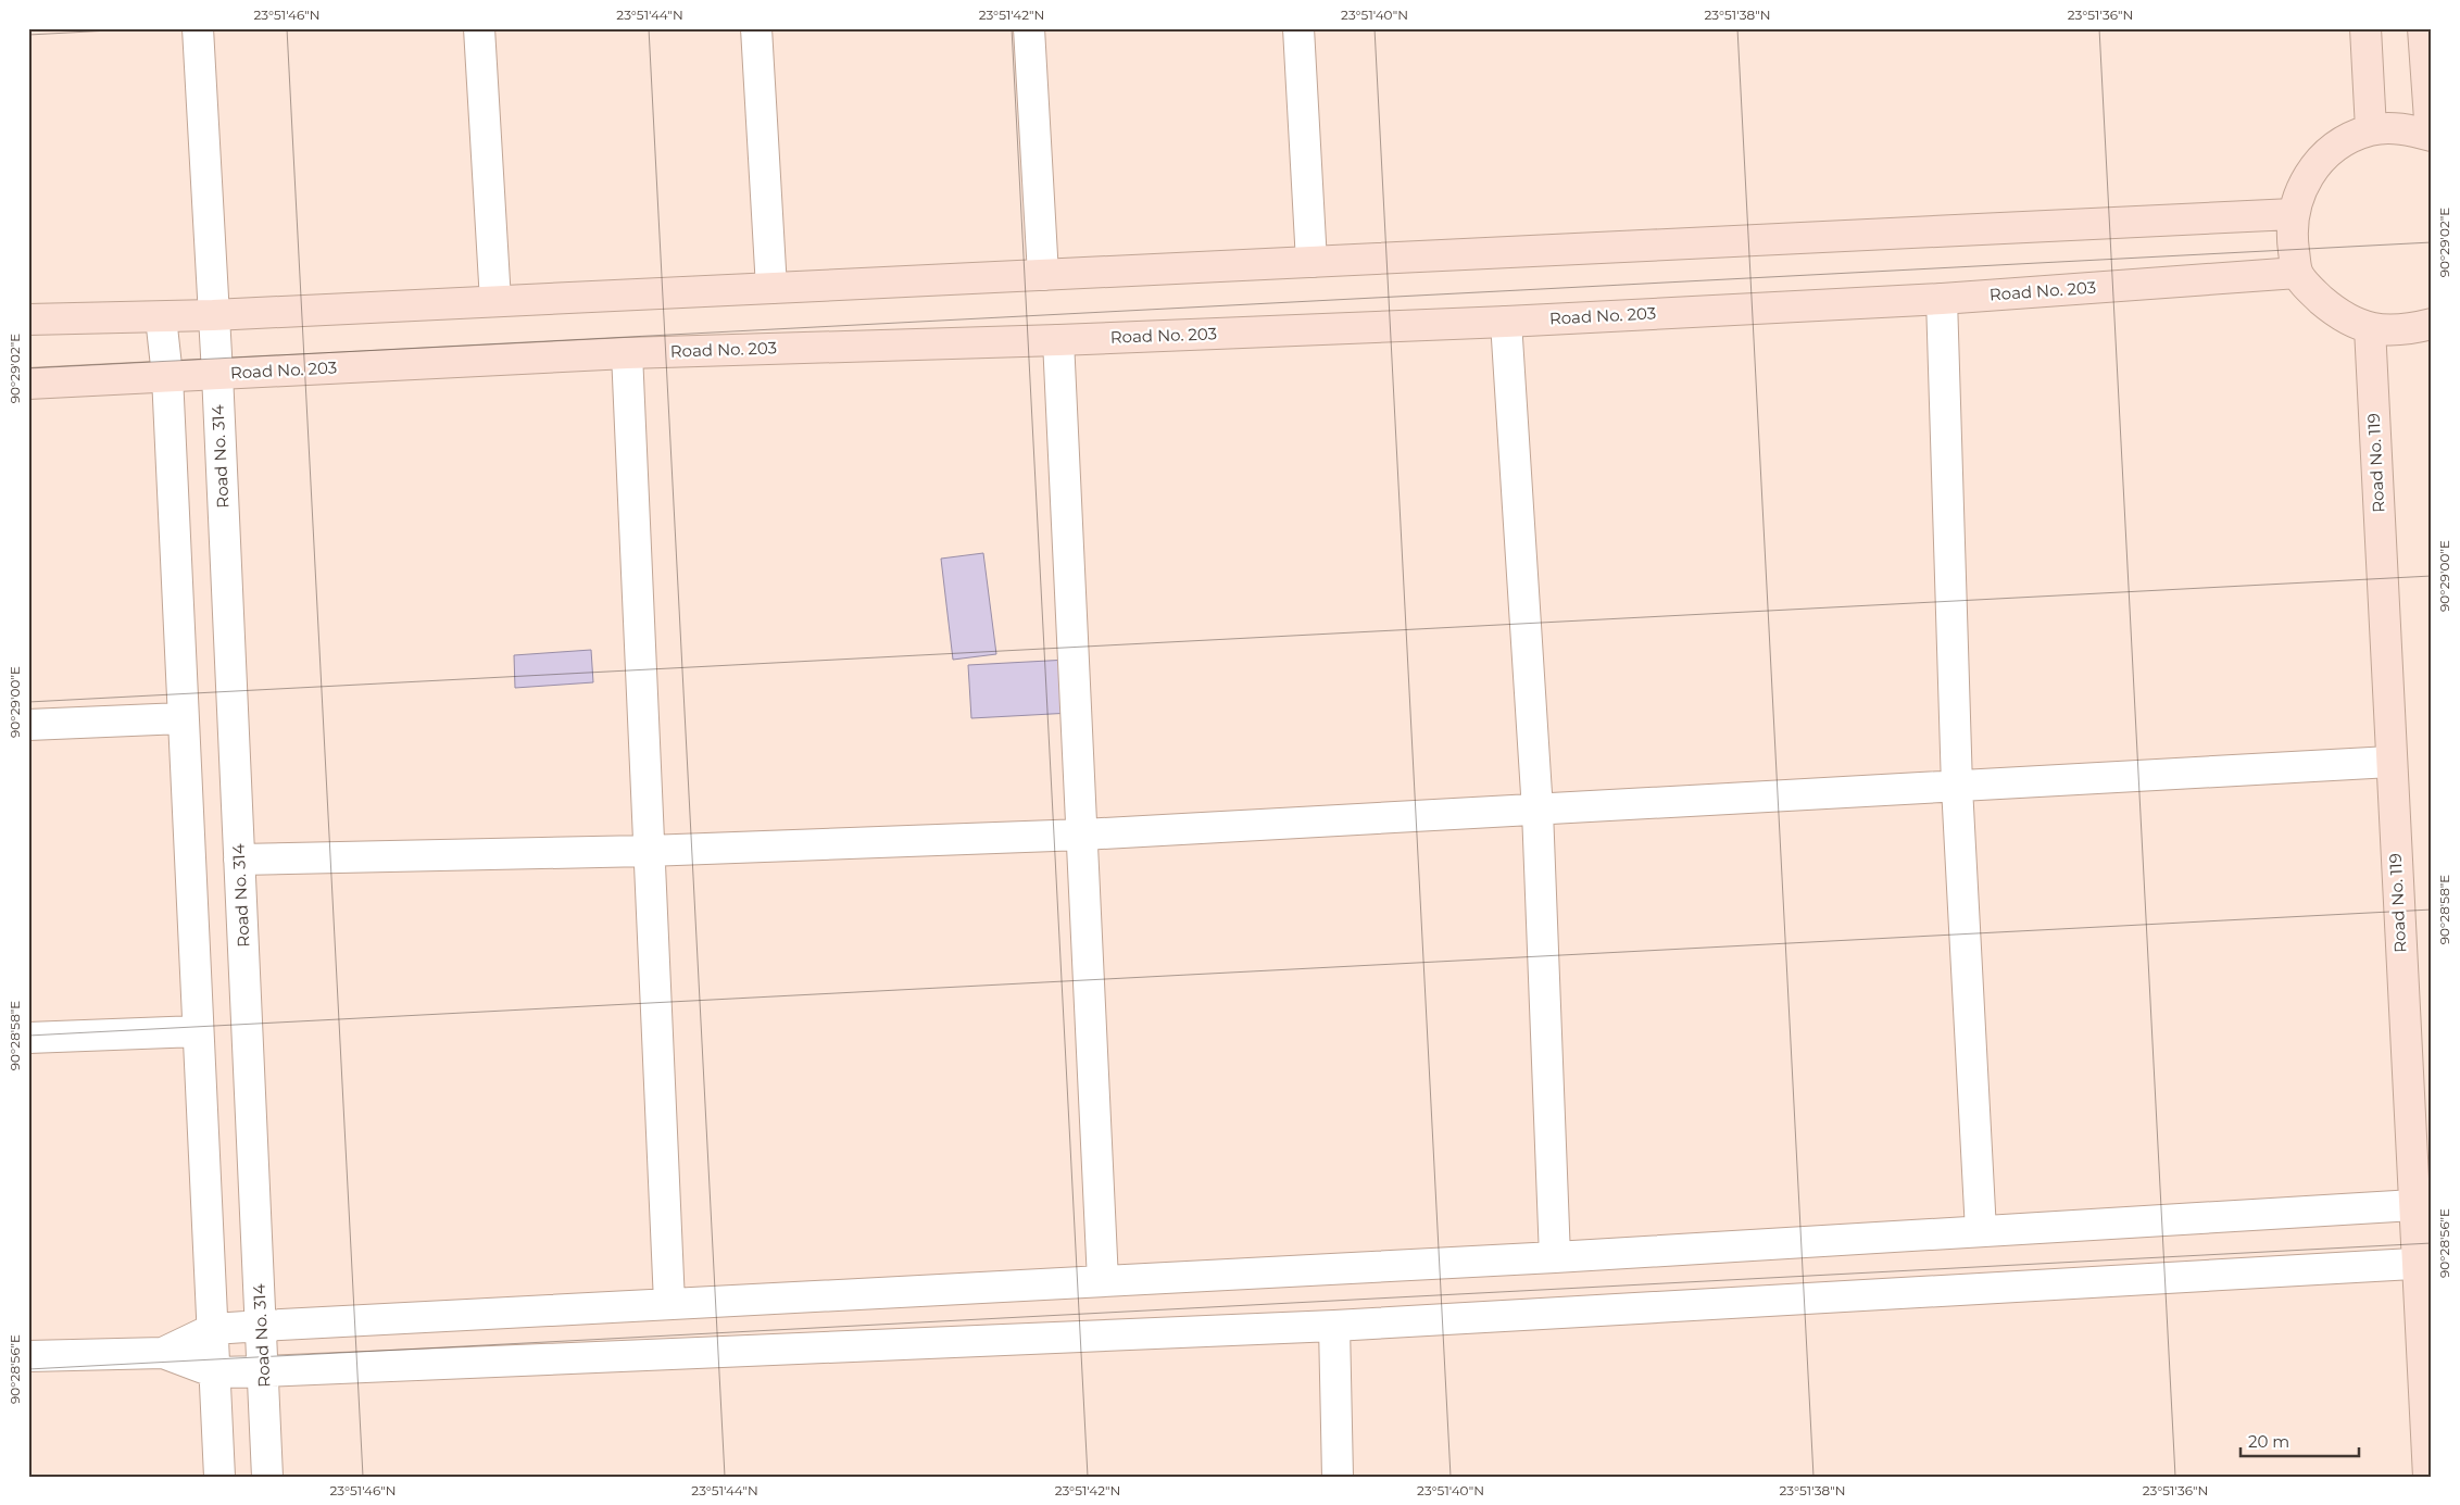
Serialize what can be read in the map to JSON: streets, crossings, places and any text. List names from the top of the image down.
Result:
{
  "streets": {
    "street": ["Road No. 203", "Road No. 314", "Road No. 119"]
  },
  "crossings": [
    ["Road No. 203", "Road No. 314"]
  ],
  "scale_bar": "20 m",
  "coordinates": [
    "23°51'46\"N",
    "23°51'44\"N",
    "23°51'42\"N",
    "23°51'40\"N",
    "23°51'38\"N",
    "23°51'36\"N",
    "90°29'02\"E",
    "90°29'00\"E",
    "90°28'58\"E",
    "90°28'56\"E"
  ]
}
